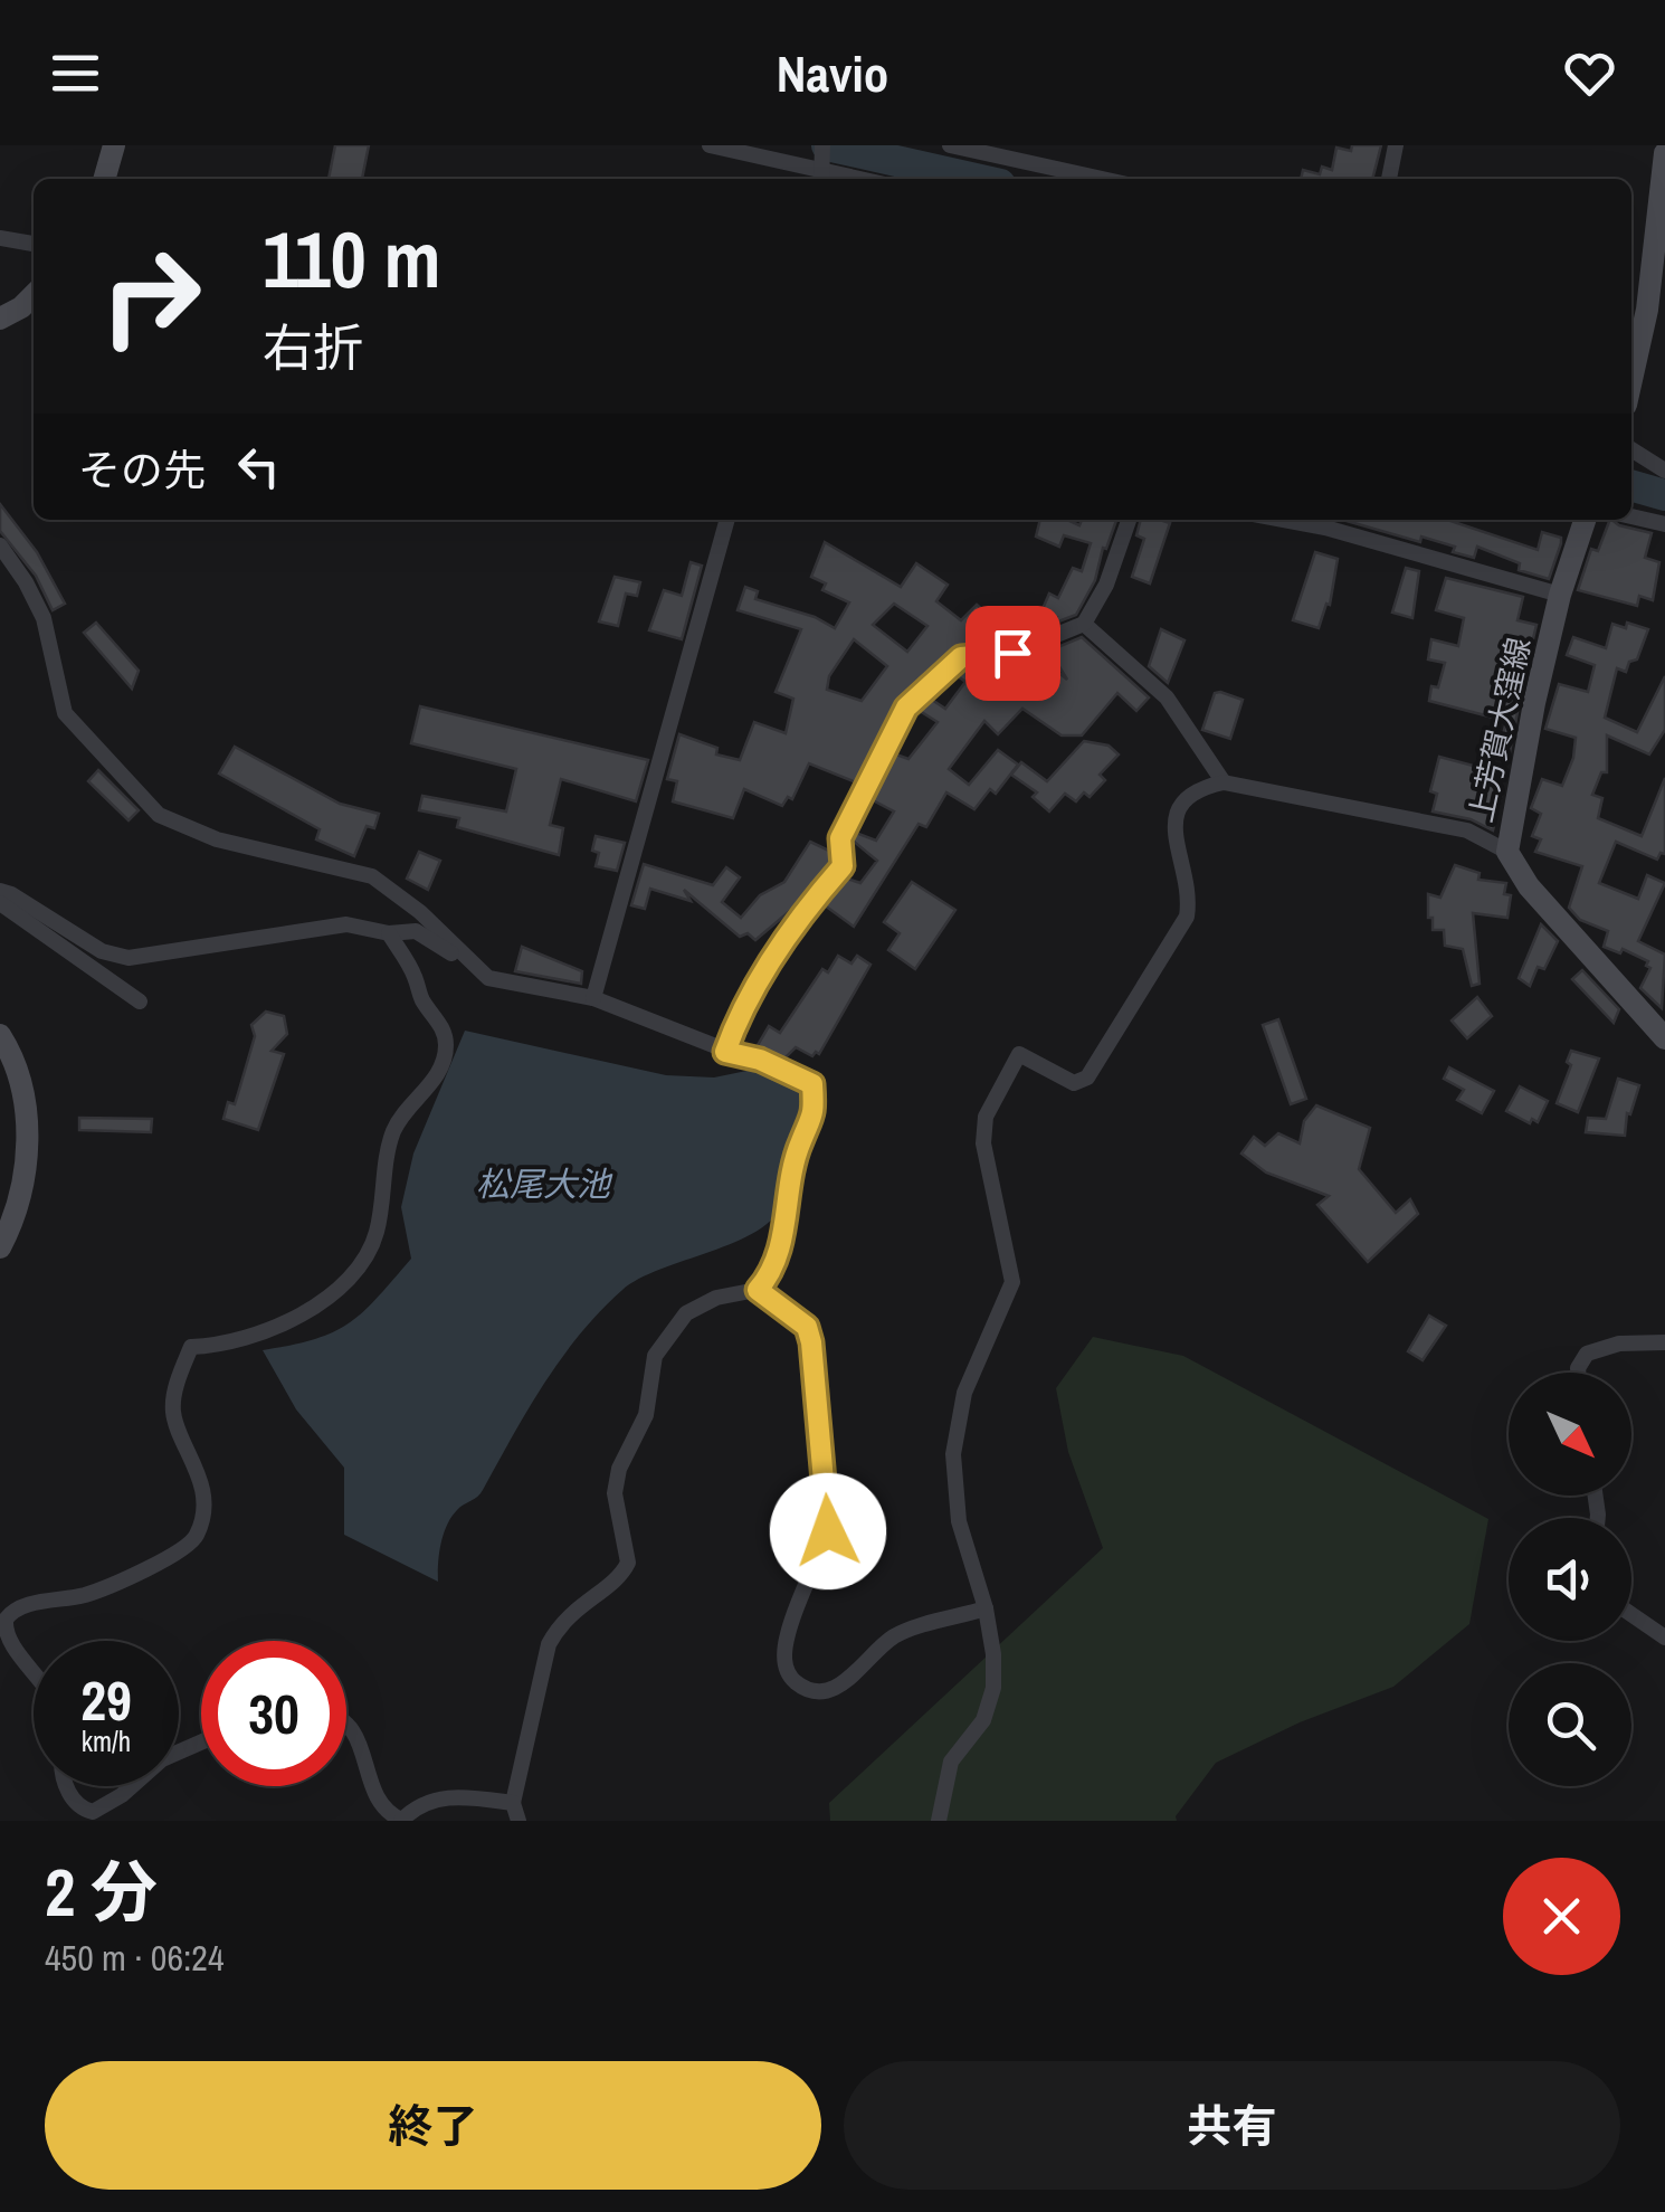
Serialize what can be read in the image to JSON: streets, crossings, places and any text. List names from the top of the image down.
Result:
{
  "streets": {
    "main road": ["上芳賀大窪線"]
  },
  "water": ["松尾大池"],
  "north": "bottom right",
  "page": {
    "header": "Navio",
    "turn": ["110 m", "右折"],
    "then": "その先",
    "speed": "29 km/h",
    "limit": "30",
    "heading": ["2 分", "450 m · 06:24"],
    "buttons": ["終了", "共有"]
  }
}
